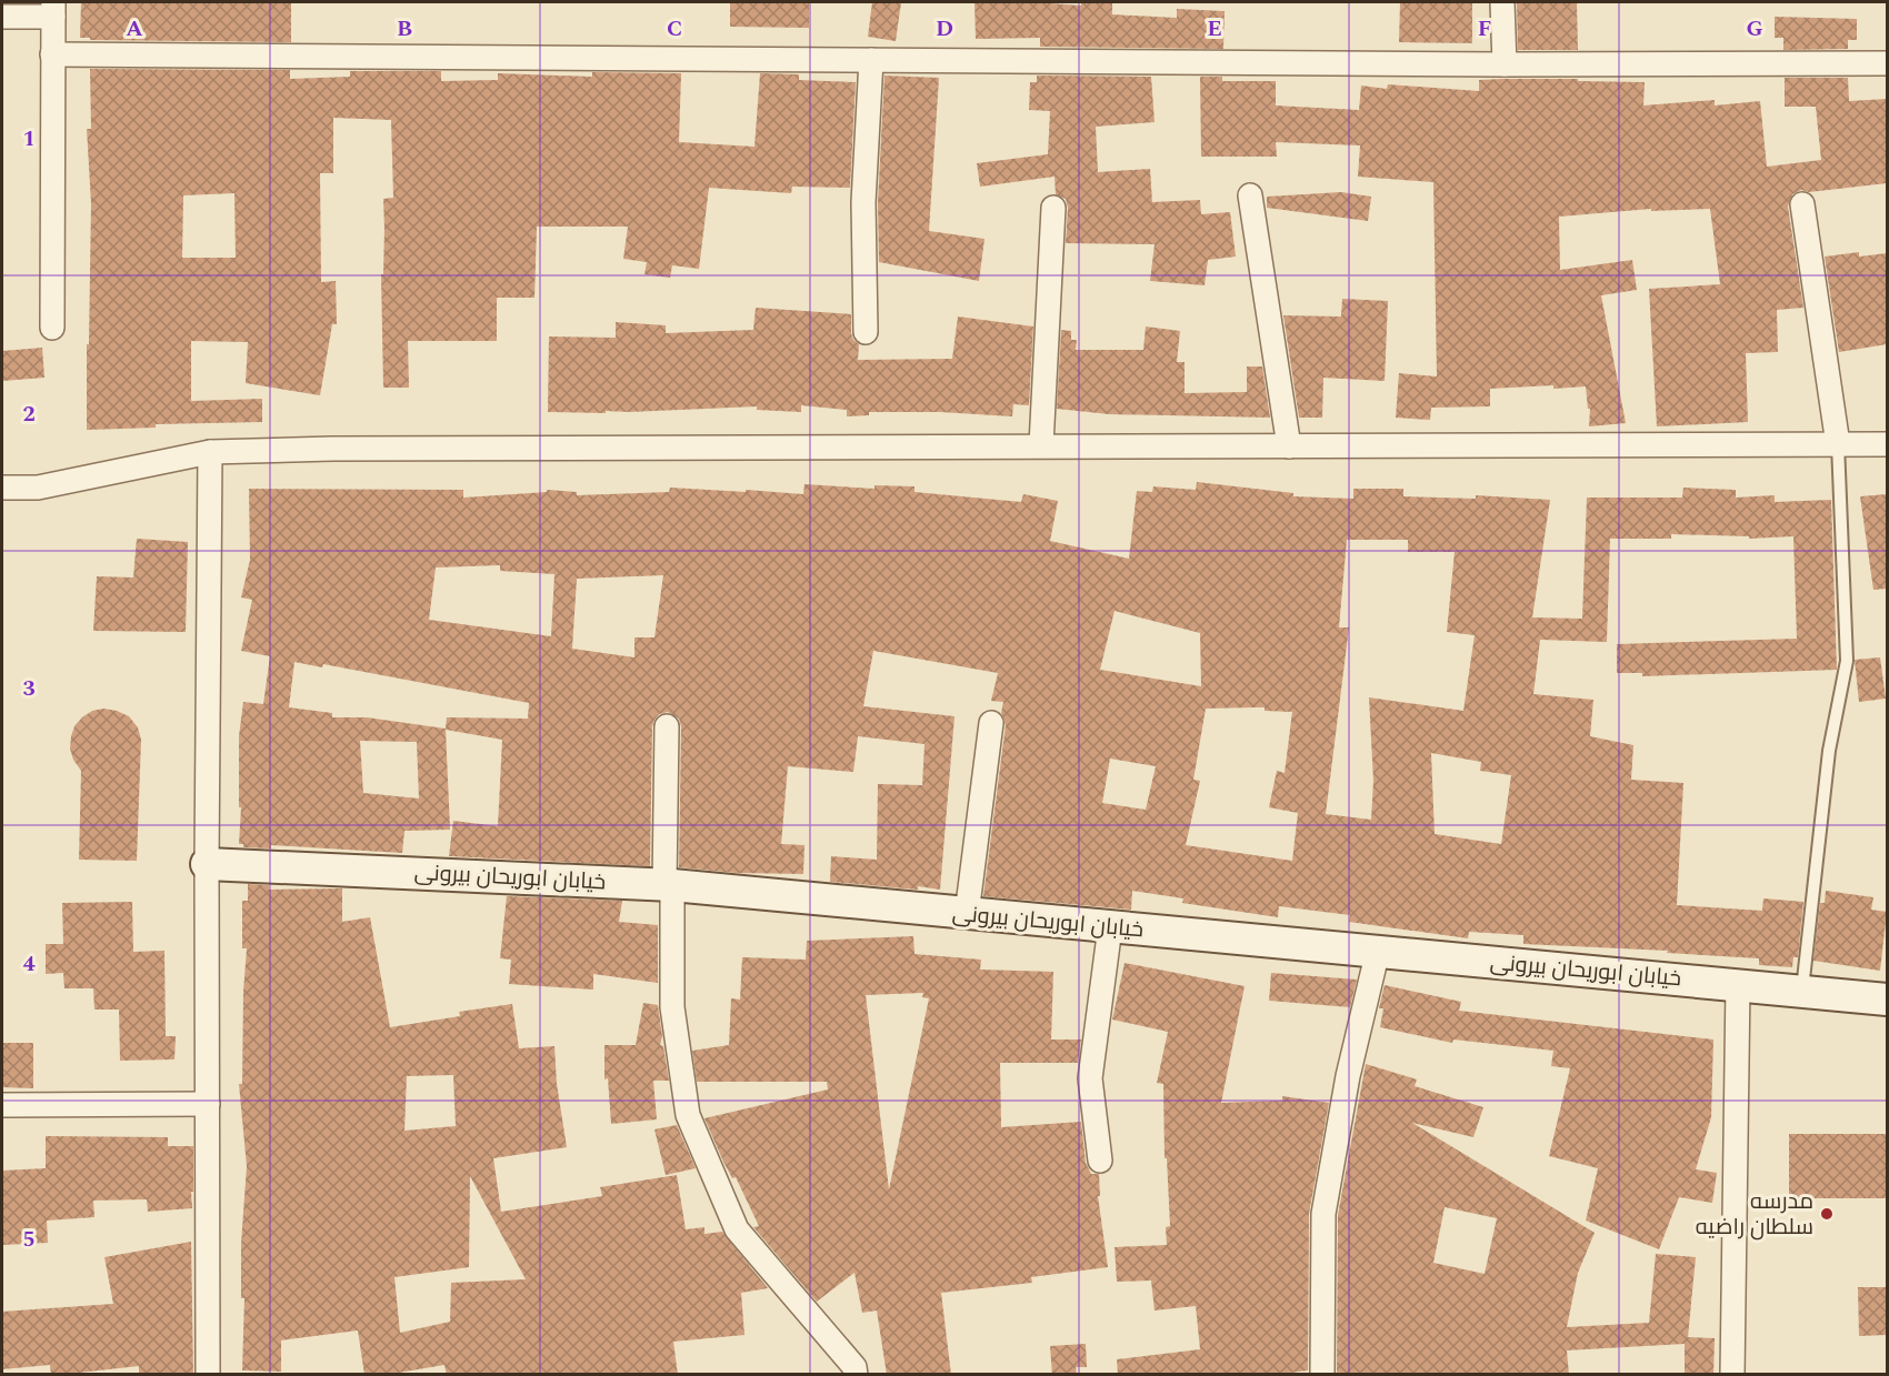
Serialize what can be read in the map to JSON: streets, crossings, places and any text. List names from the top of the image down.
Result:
{
  "streets": {
    "street": ["خیابان ابوریحان بیرونی"]
  },
  "places": ["مدرسه سلطان راضیه"],
  "grid": {
    "columns": [
      "A",
      "B",
      "C",
      "D",
      "E",
      "F",
      "G"
    ],
    "rows": [
      "1",
      "2",
      "3",
      "4",
      "5"
    ]
  }
}
